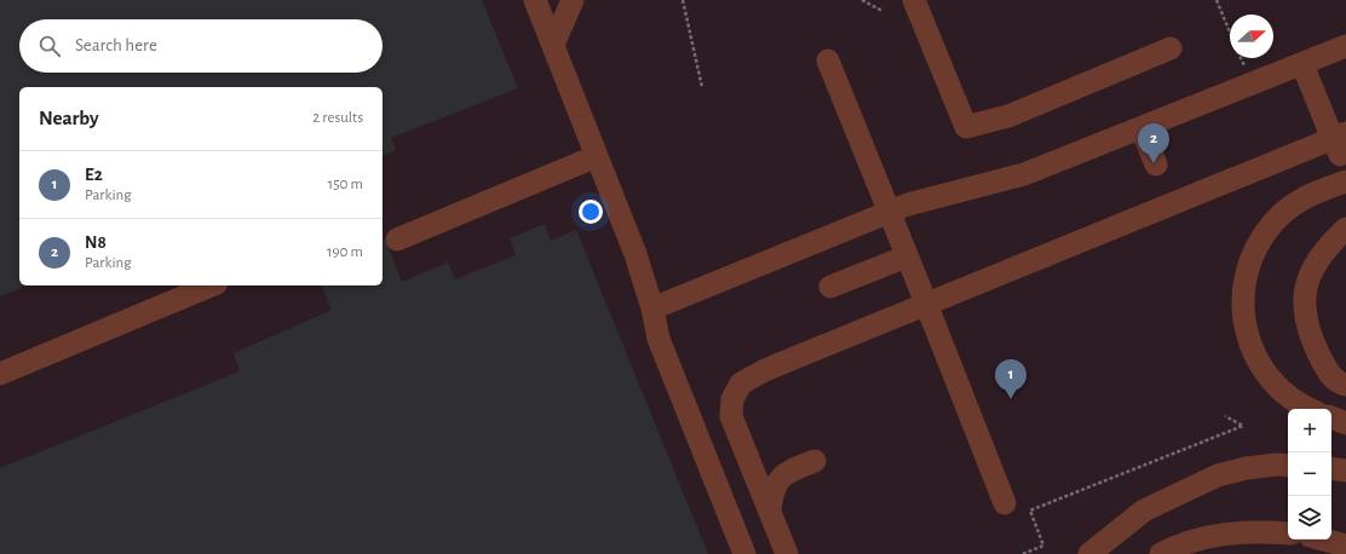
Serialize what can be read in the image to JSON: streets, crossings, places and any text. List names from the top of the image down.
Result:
{
  "north": "right",
  "page": {
    "search": "Search here",
    "heading": ["Nearby", "2 results"],
    "pins": ["2", "1"],
    "list": [
      {
        "mark": "1",
        "name": "E2",
        "note": "Parking",
        "value": "150 m"
      },
      {
        "mark": "2",
        "name": "N8",
        "note": "Parking",
        "value": "190 m"
      }
    ],
    "map_buttons": ["+", "−"]
  }
}
